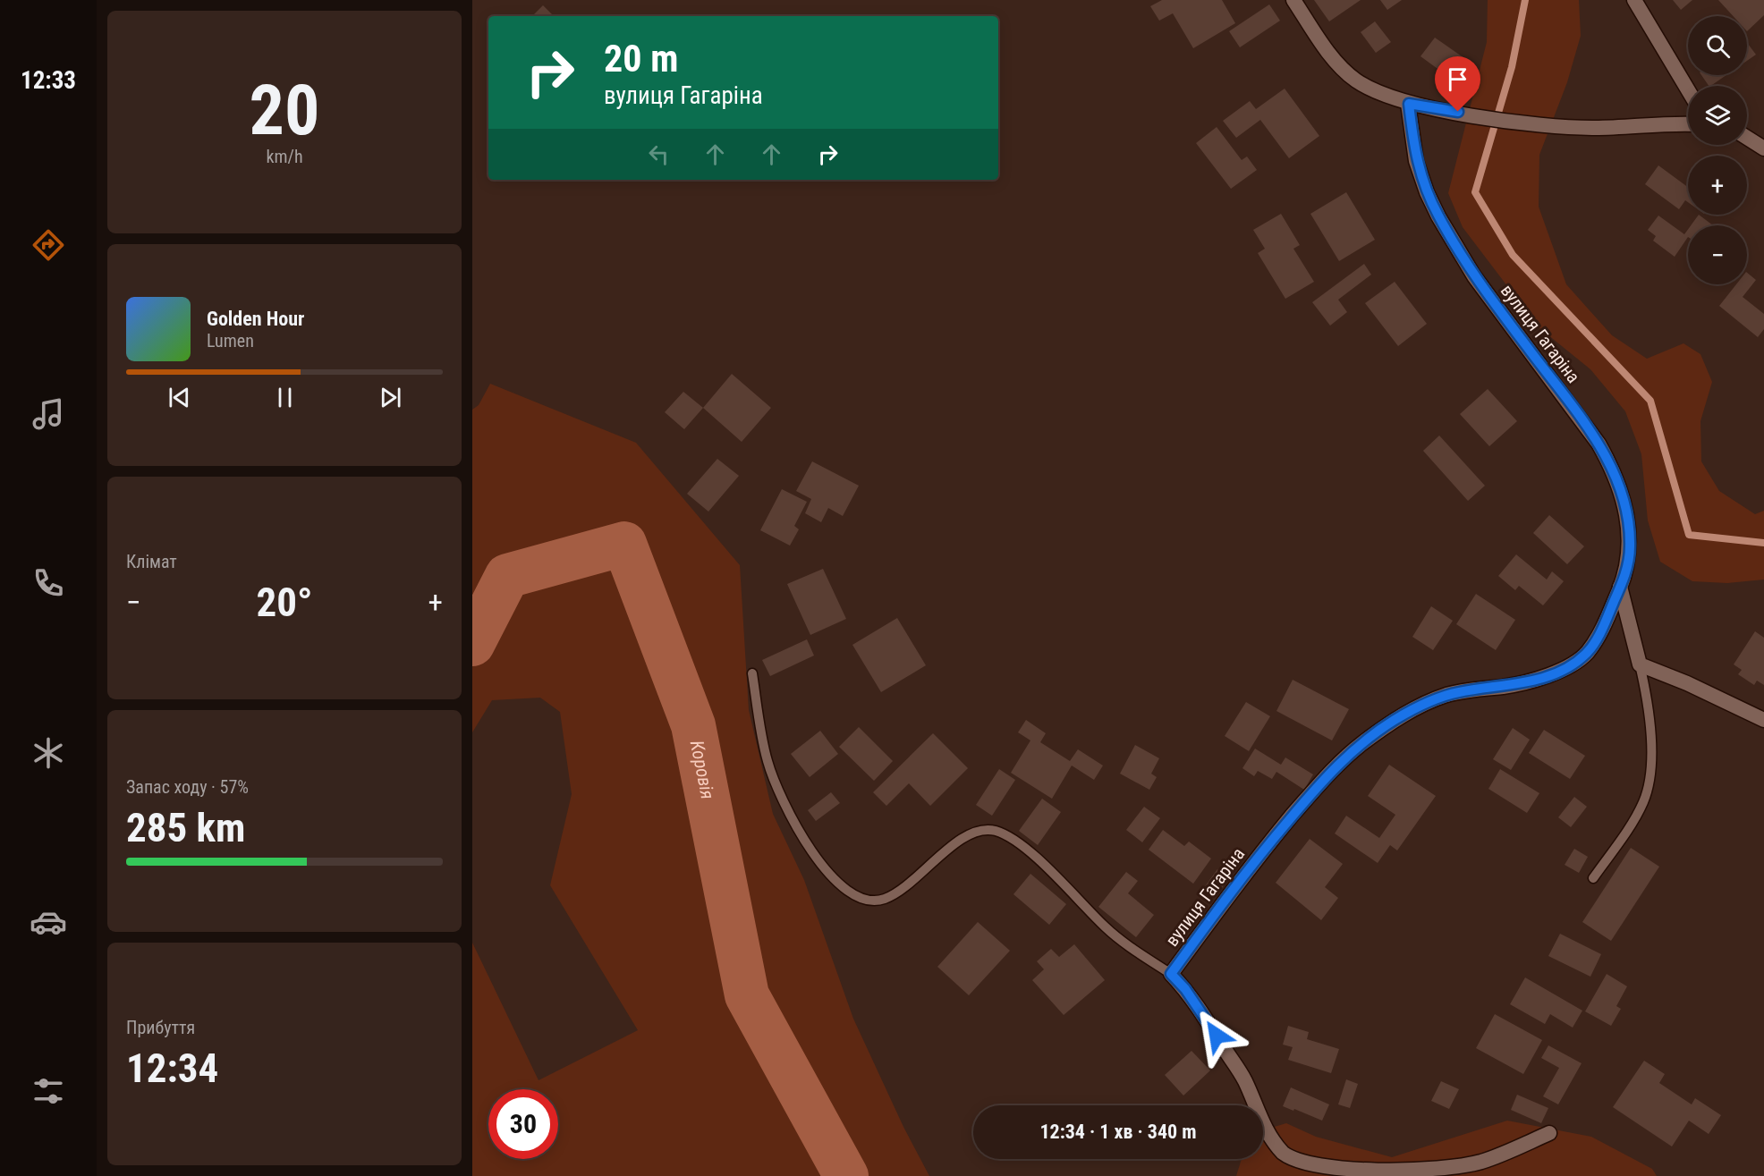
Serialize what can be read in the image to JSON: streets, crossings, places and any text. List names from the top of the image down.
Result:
{
  "streets": {
    "street": ["вулиця Гагаріна"]
  },
  "water": ["Коровія"],
  "page": {
    "tabs": "12:33",
    "tile": [
      ["20", "km/h"],
      "Клімат",
      ["Запас ходу · 57%", "285 km"],
      ["Прибуття", "12:34"]
    ],
    "map_buttons": ["+", "−"],
    "turn": ["20 m", "вулиця Гагаріна"],
    "song": ["Golden Hour", "Lumen"],
    "heat": ["−", "20°", "+"],
    "limit": "30",
    "trip": "12:34 · 1 хв · 340 m"
  }
}
